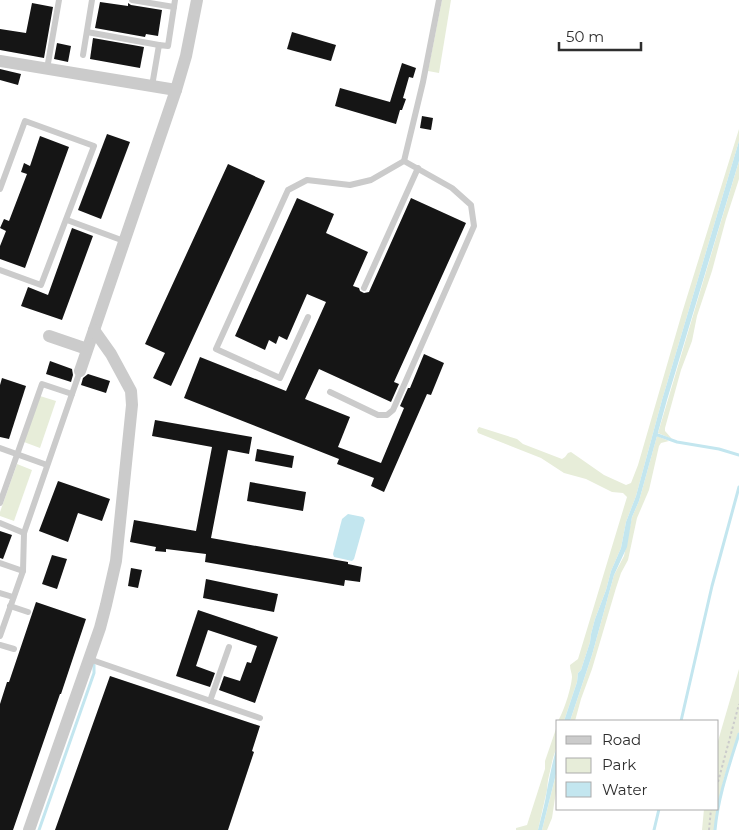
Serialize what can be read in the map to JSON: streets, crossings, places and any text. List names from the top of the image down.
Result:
{
  "legend": ["Road", "Park", "Water"],
  "scale_bar": "50 m"
}
